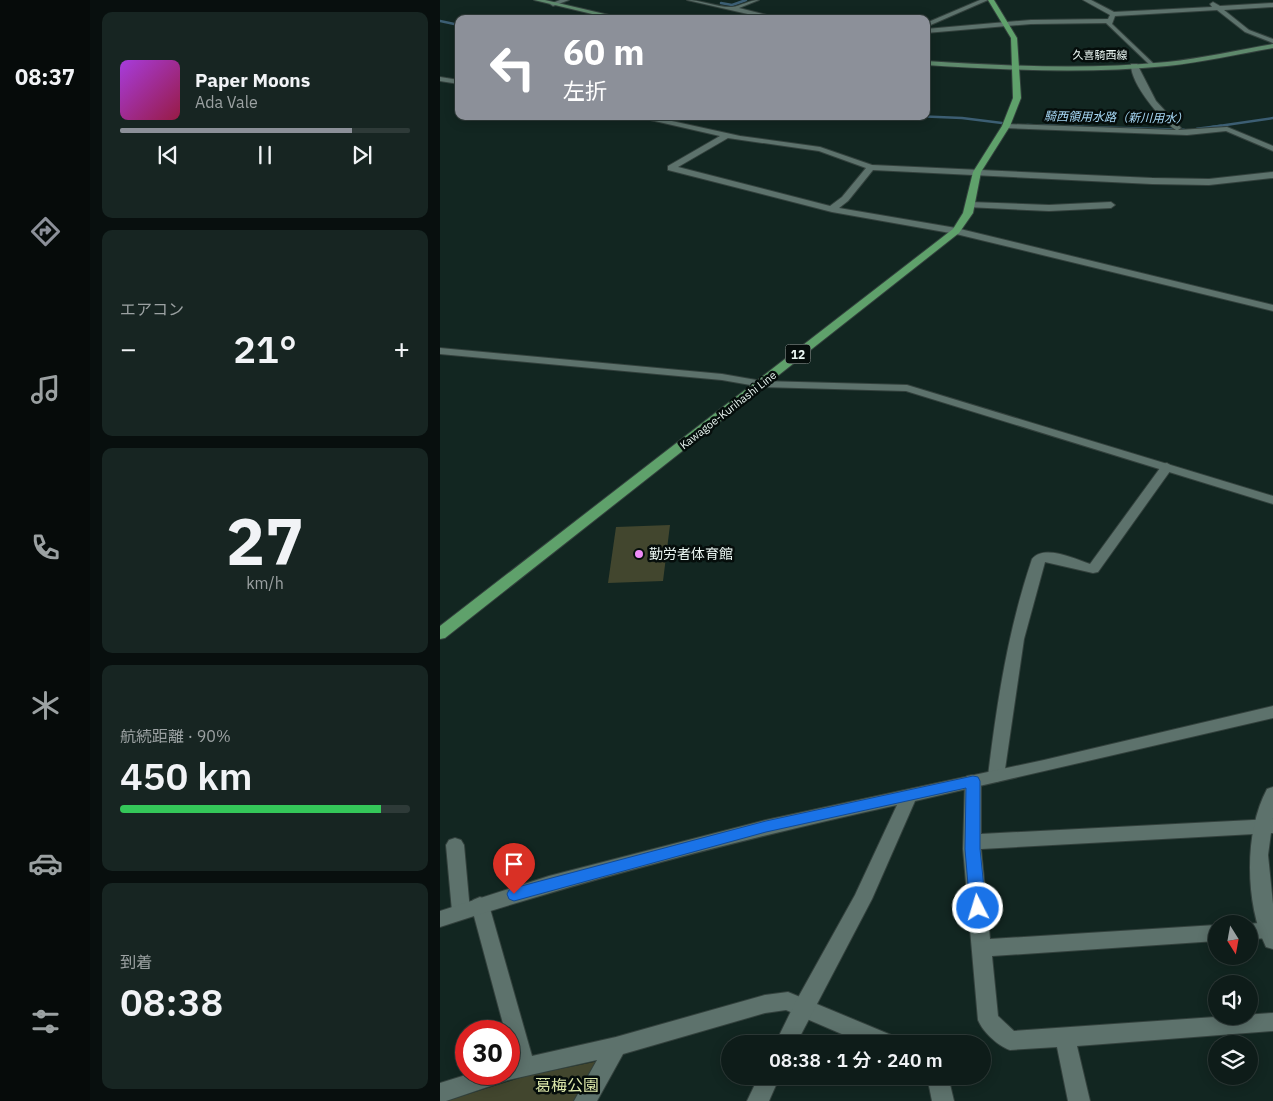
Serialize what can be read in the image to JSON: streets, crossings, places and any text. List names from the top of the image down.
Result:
{
  "streets": {
    "main road": ["久喜騎西線", "12", "Kawagoe-Kurihashi Line"]
  },
  "crossings": [
    ["久喜騎西線", "Kawagoe-Kurihashi Line"]
  ],
  "water": ["騎西領用水路（新川用水）"],
  "parks": ["葛梅公園"],
  "places": ["勤労者体育館"],
  "north": "bottom",
  "page": {
    "tabs": "08:37",
    "turn": ["60 m", "左折"],
    "song": ["Paper Moons", "Ada Vale"],
    "tile": [
      "エアコン",
      ["27", "km/h"],
      ["航続距離 · 90%", "450 km"],
      ["到着", "08:38"]
    ],
    "heat": ["−", "21°", "+"],
    "limit": "30",
    "trip": "08:38 · 1 分 · 240 m"
  }
}
